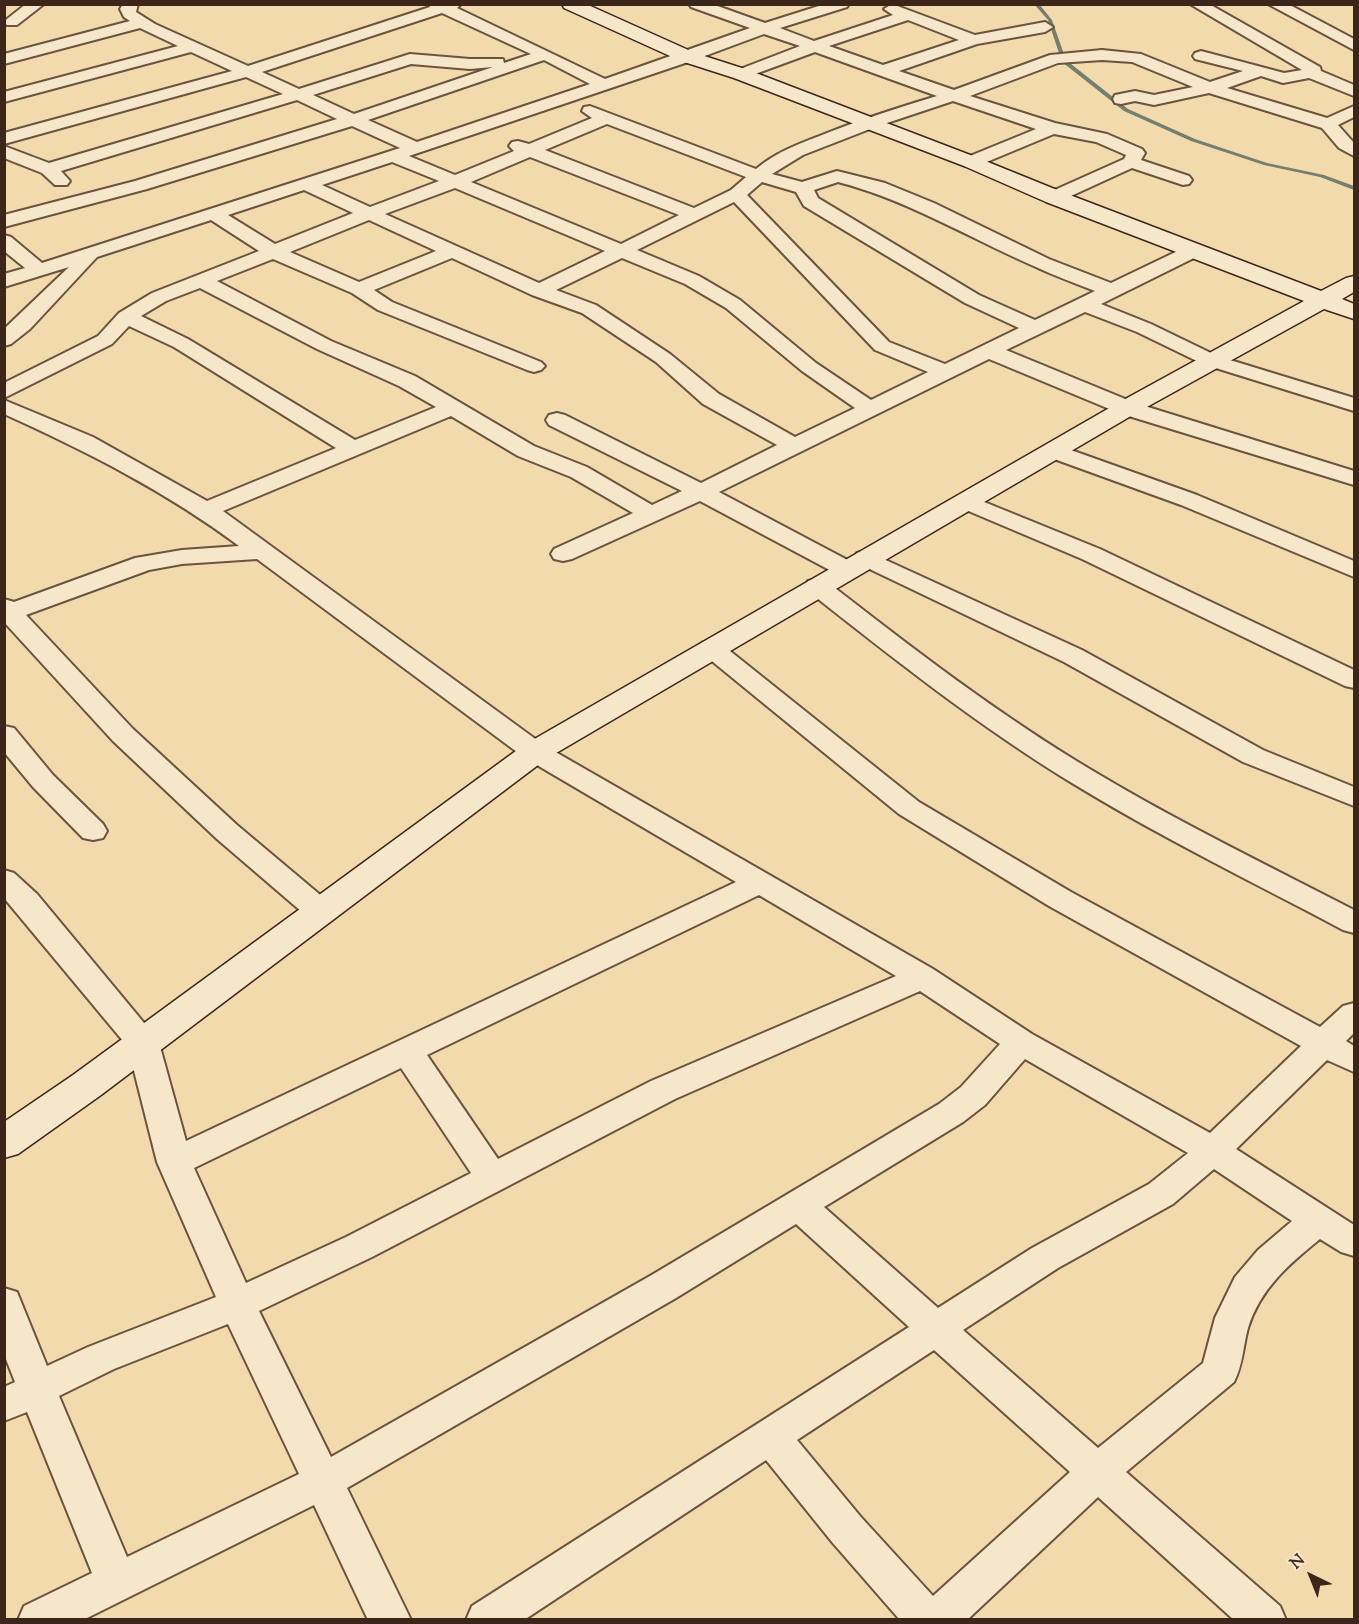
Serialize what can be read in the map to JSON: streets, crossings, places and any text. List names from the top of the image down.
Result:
{
  "north": "top left"
}
